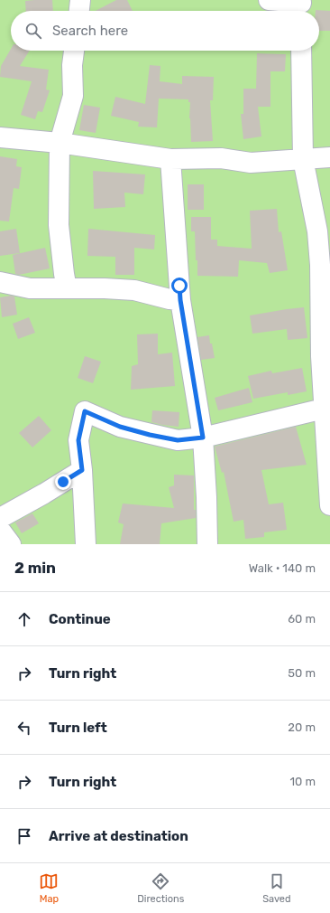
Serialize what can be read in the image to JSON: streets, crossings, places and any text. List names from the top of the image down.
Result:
{
  "page": {
    "search": "Search here",
    "heading": ["2 min", "Walk · 140 m"],
    "list": [
      ["Continue", "60 m"],
      ["Turn right", "50 m"],
      ["Turn left", "20 m"],
      ["Turn right", "10 m"],
      "Arrive at destination"
    ],
    "nav": ["Map", "Directions", "Saved"]
  }
}
